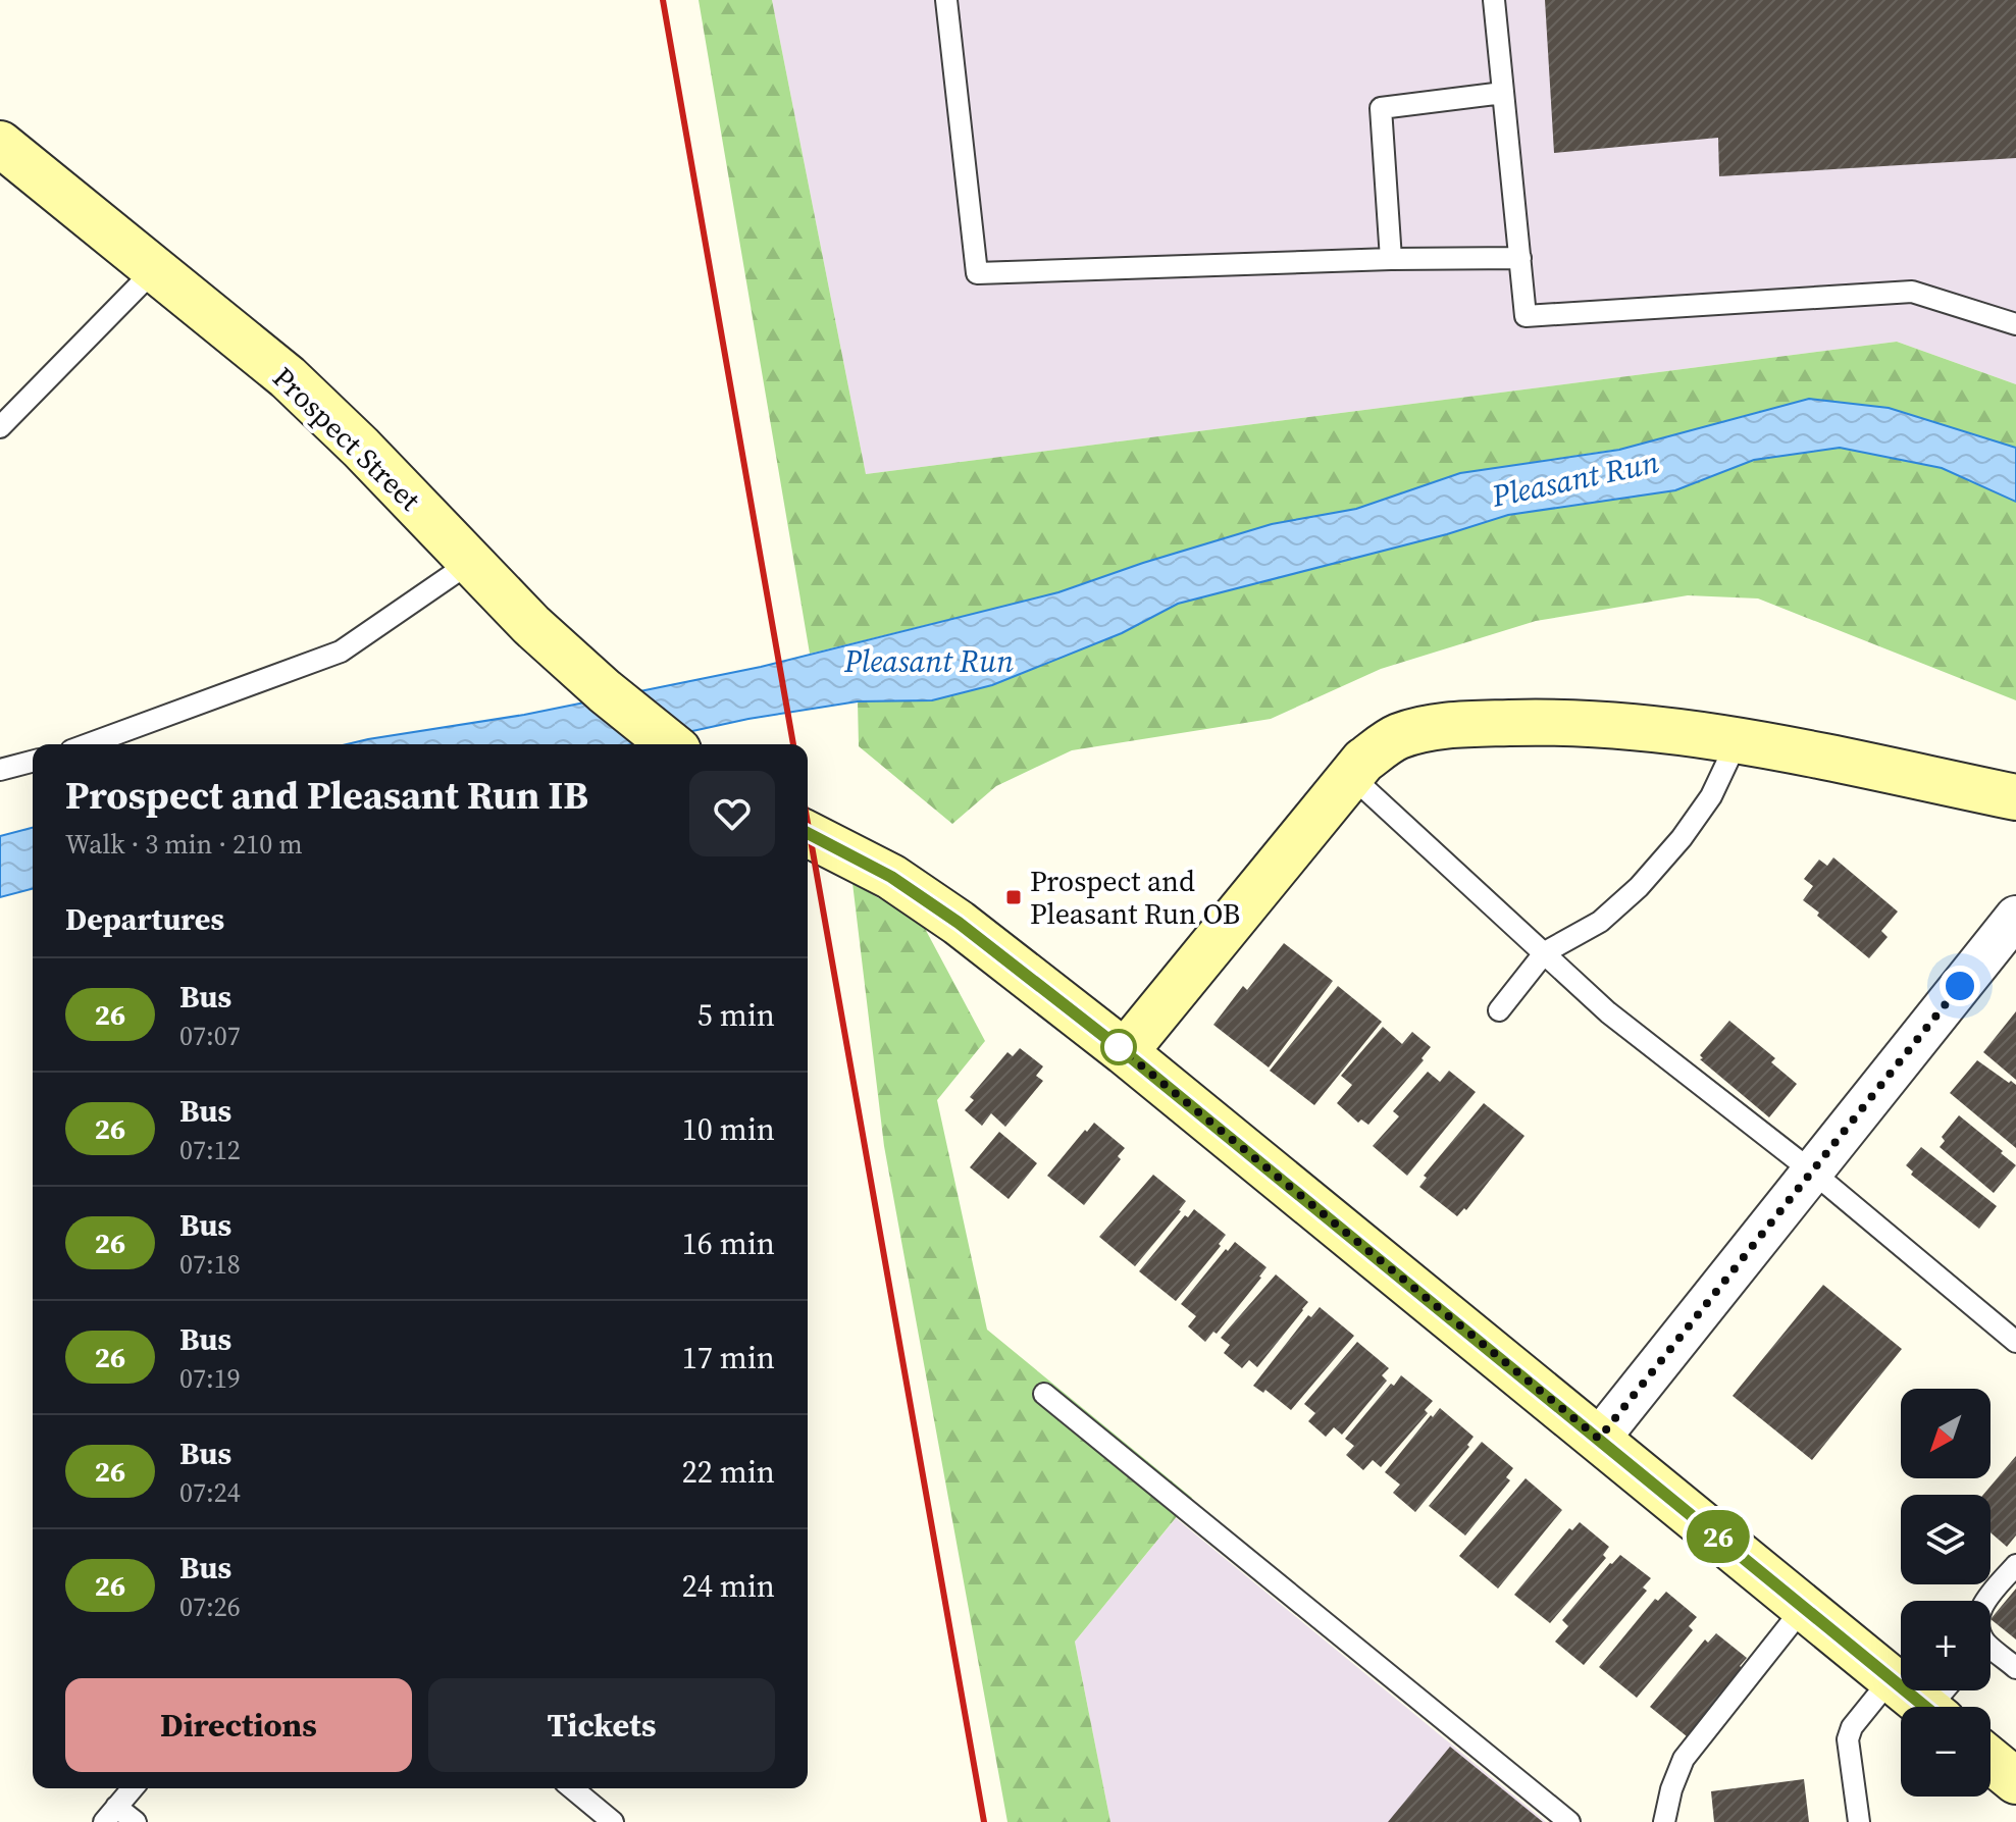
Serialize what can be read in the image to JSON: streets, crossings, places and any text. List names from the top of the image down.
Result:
{
  "streets": {
    "main road": ["Prospect Street"]
  },
  "water": ["Pleasant Run"],
  "places": {
    "transit": ["Prospect and Pleasant Run OB"]
  },
  "lines": ["bus line 26"],
  "north": "bottom left",
  "page": {
    "on_map": "26",
    "heading": [
      ["Prospect and Pleasant Run IB", "Walk · 3 min · 210 m"],
      "Departures"
    ],
    "list": [
      {
        "mark": "26",
        "name": "Bus",
        "note": "07:07",
        "value": "5 min"
      },
      {
        "mark": "26",
        "name": "Bus",
        "note": "07:12",
        "value": "10 min"
      },
      {
        "mark": "26",
        "name": "Bus",
        "note": "07:18",
        "value": "16 min"
      },
      {
        "mark": "26",
        "name": "Bus",
        "note": "07:19",
        "value": "17 min"
      },
      {
        "mark": "26",
        "name": "Bus",
        "note": "07:24",
        "value": "22 min"
      },
      {
        "mark": "26",
        "name": "Bus",
        "note": "07:26",
        "value": "24 min"
      }
    ],
    "map_buttons": ["+", "−"],
    "buttons": ["Directions", "Tickets"]
  }
}
